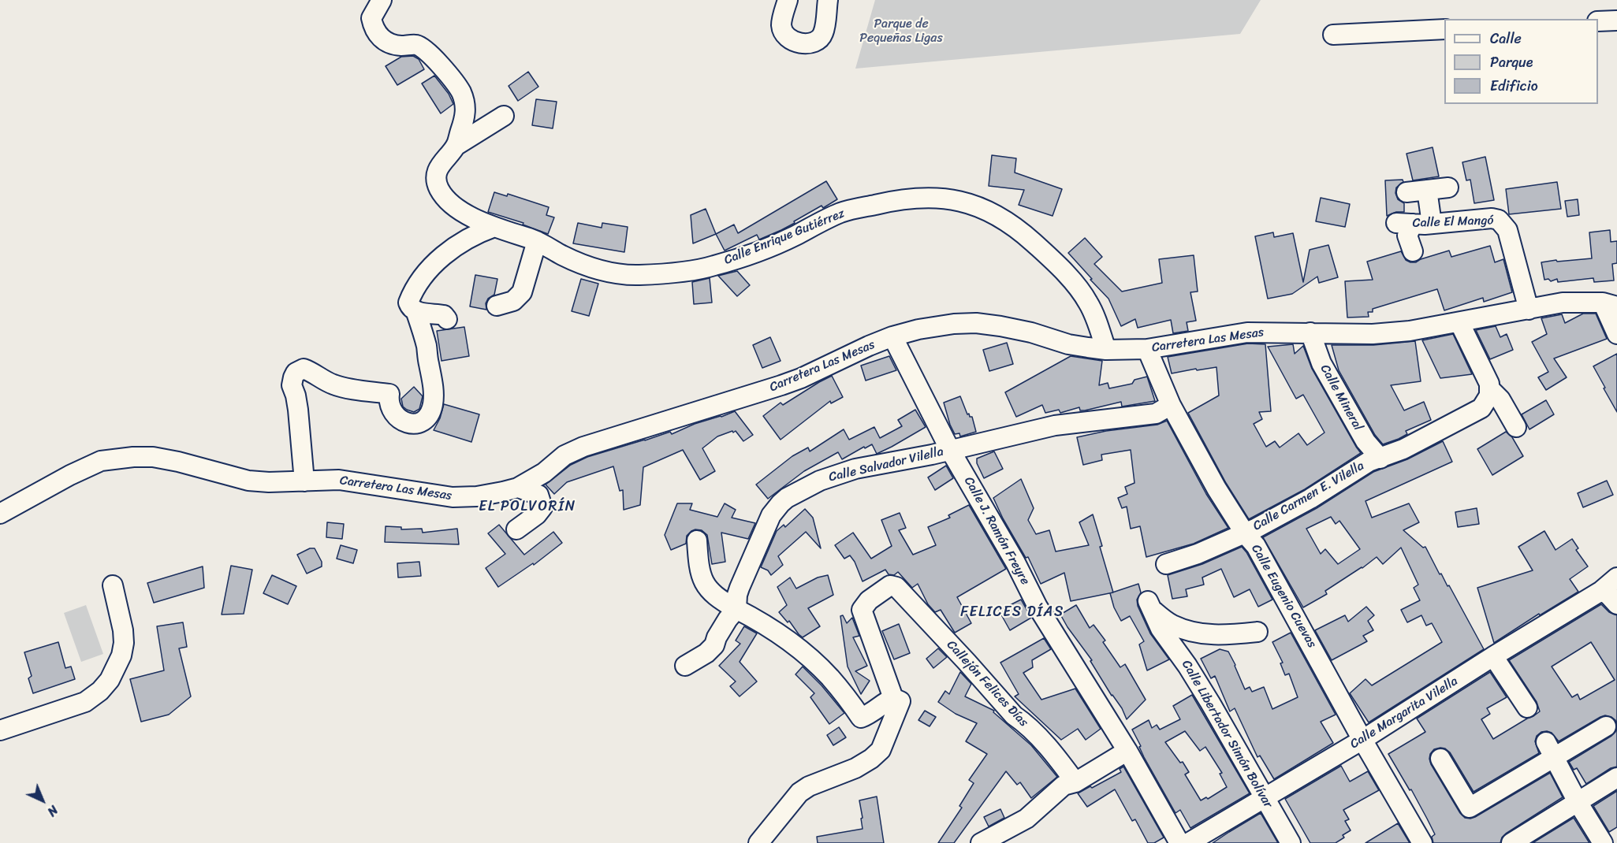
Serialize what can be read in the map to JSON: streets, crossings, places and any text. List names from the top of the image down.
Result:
{
  "streets": {
    "street": [
      "Calle El Mangó",
      "Calle Enrique Gutiérrez",
      "Carretera Las Mesas",
      "Calle Mineral",
      "Calle Salvador Vilella",
      "Calle Carmen E. Vilella",
      "Calle J. Ramón Freyre",
      "Calle Eugenio Cuevas",
      "Callejón Felices Días",
      "Calle Margarita Vilella",
      "Calle Libertador Simón Bolívar"
    ]
  },
  "crossings": [
    ["Calle El Mangó", "Carretera Las Mesas"],
    ["Calle Enrique Gutiérrez", "Carretera Las Mesas"],
    ["Carretera Las Mesas", "Calle Mineral"],
    ["Carretera Las Mesas", "Calle J. Ramón Freyre"],
    ["Carretera Las Mesas", "Calle Eugenio Cuevas"],
    ["Calle Mineral", "Calle Carmen E. Vilella"],
    ["Calle Salvador Vilella", "Calle J. Ramón Freyre"],
    ["Calle Salvador Vilella", "Calle Eugenio Cuevas"],
    ["Calle Carmen E. Vilella", "Calle Eugenio Cuevas"],
    ["Calle J. Ramón Freyre", "Calle Margarita Vilella"],
    ["Calle Eugenio Cuevas", "Calle Margarita Vilella"],
    ["Calle Margarita Vilella", "Calle Libertador Simón Bolívar"]
  ],
  "districts": ["EL POLVORÍN", "FELICES DÍAS"],
  "parks": ["Parque de Pequeñas Ligas"],
  "legend": ["Calle", "Parque", "Edificio"],
  "north": "bottom right"
}
